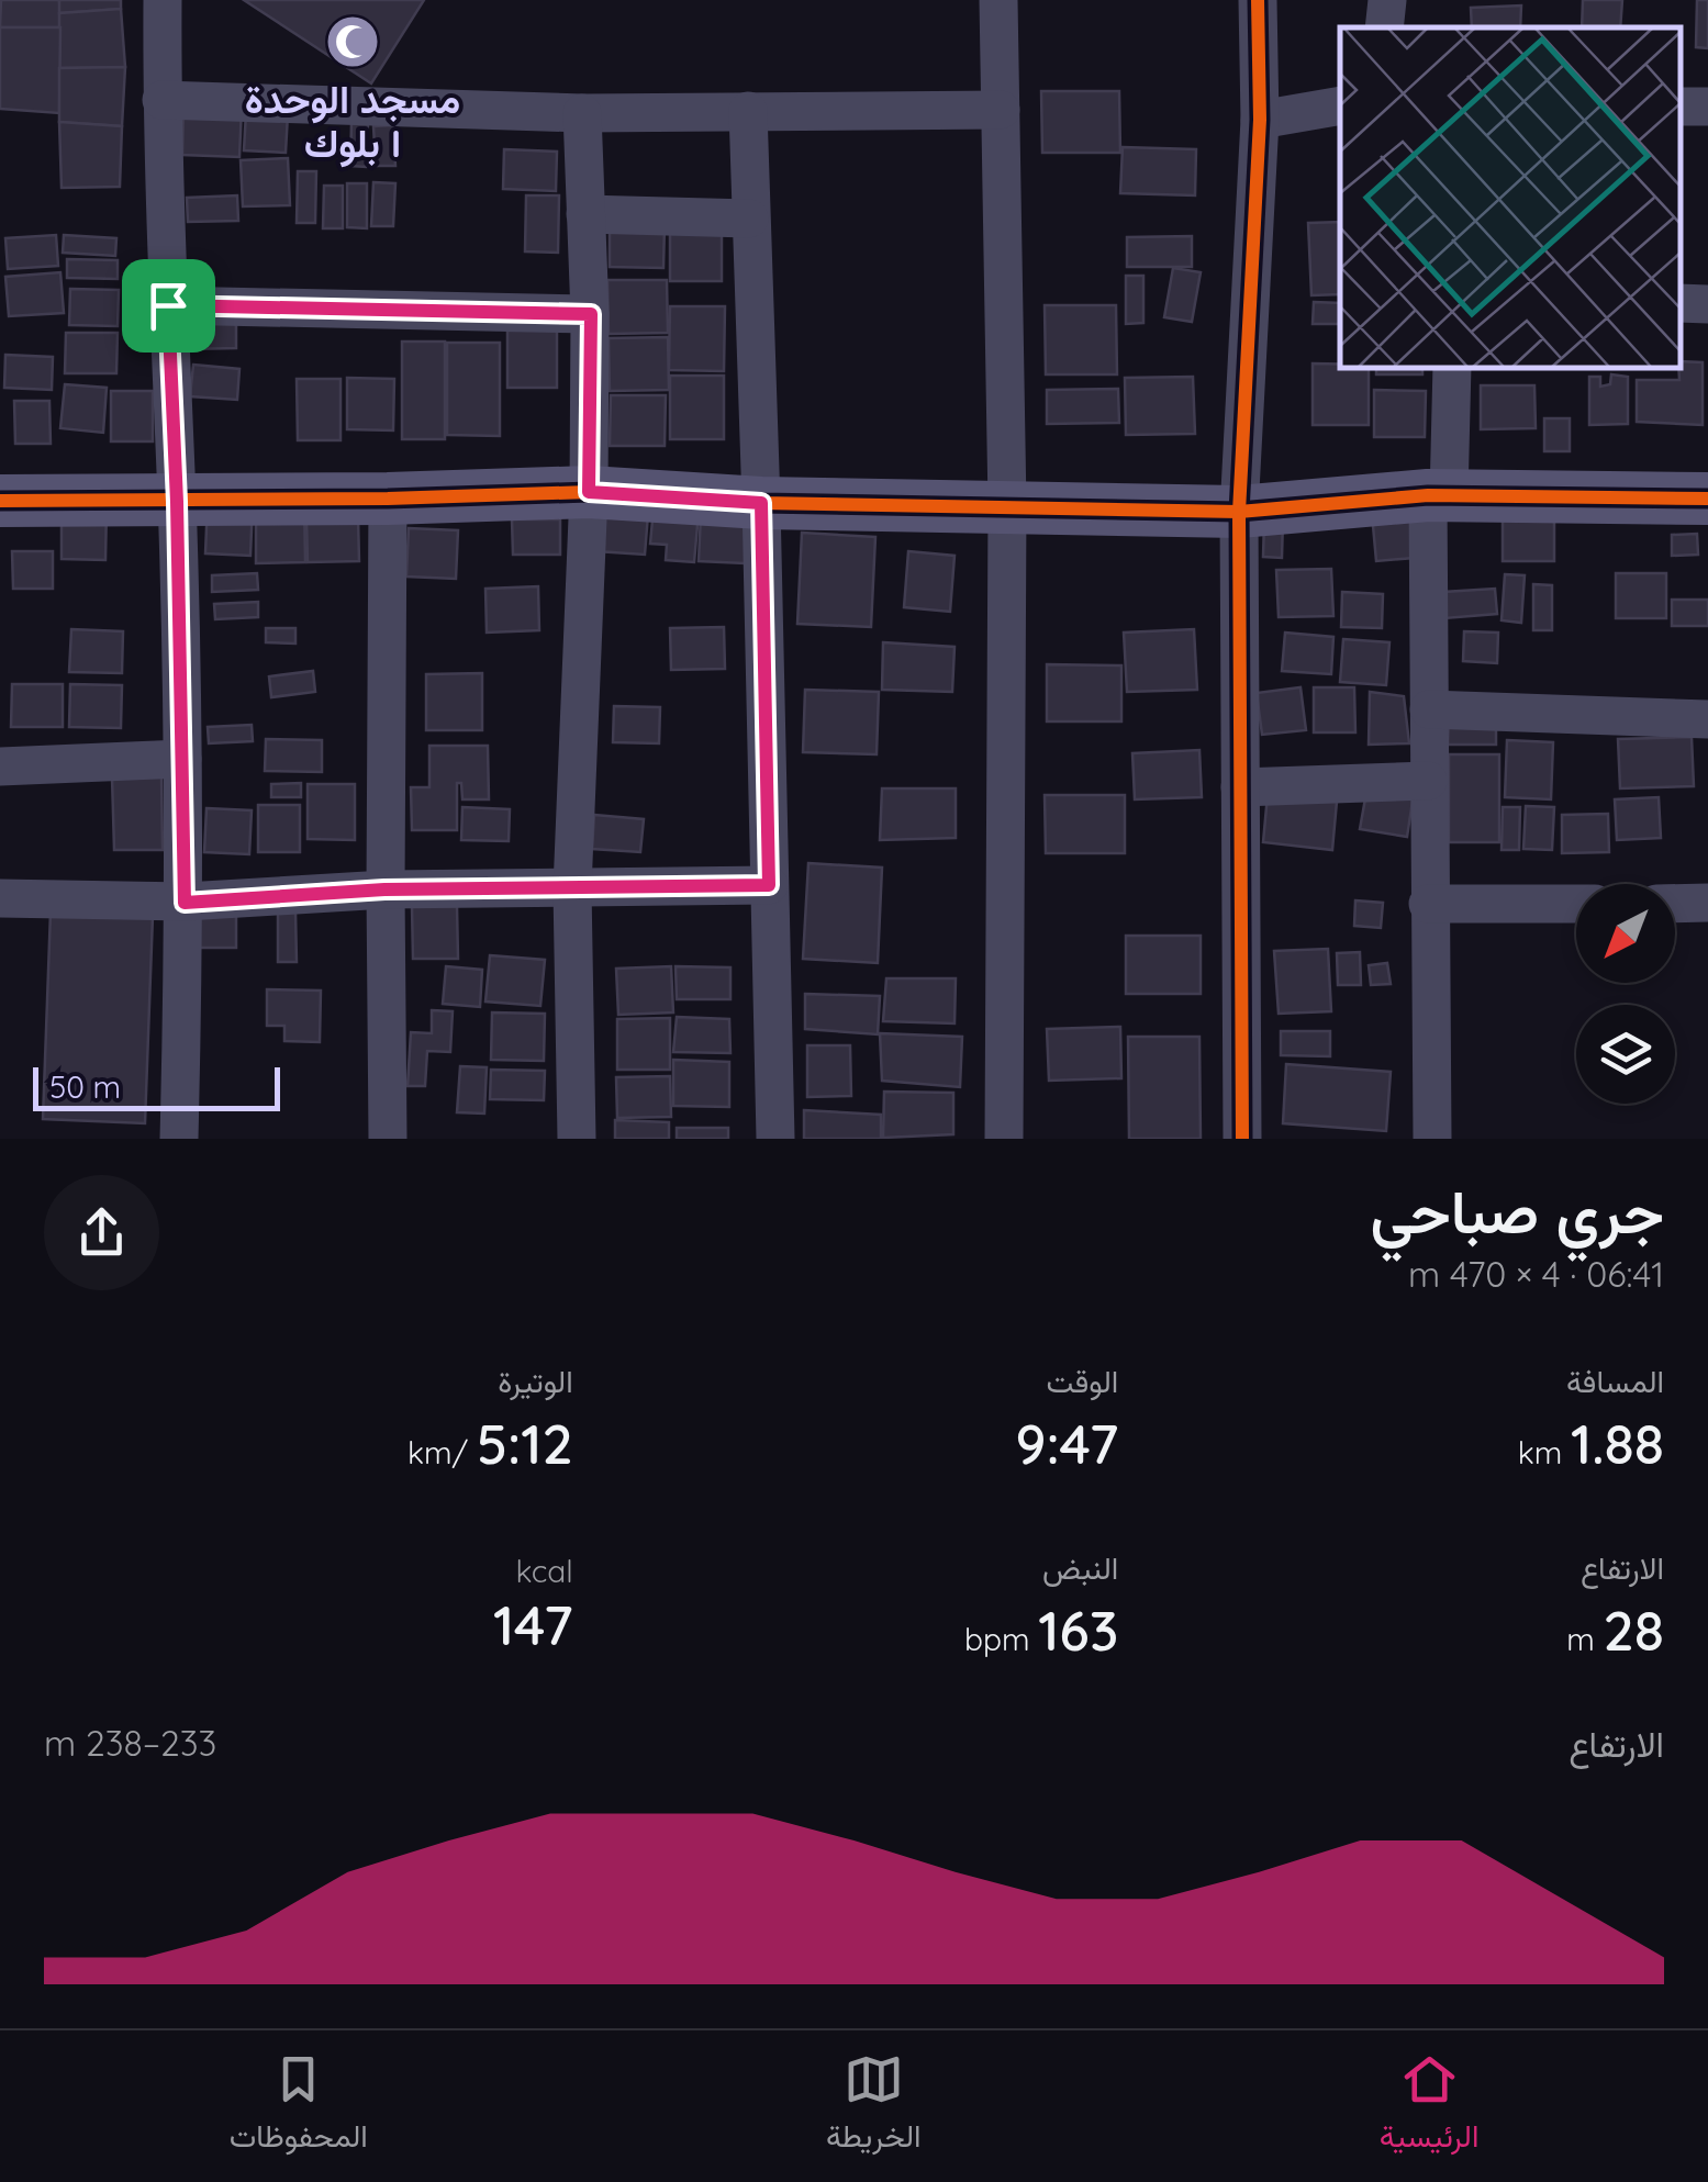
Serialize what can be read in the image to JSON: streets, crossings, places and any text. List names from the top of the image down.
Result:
{
  "places": {
    "mosque": ["مسجد الوحدة بلوك I"]
  },
  "scale_bar": "50 m",
  "north": "bottom left",
  "page": {
    "scale": "50 m",
    "heading": ["جري صباحي", "06:41 · 4 × 470 m"],
    "stats": [
      ["المسافة", "1.88 km"],
      ["الوقت", "9:47"],
      ["الوتيرة", "5:12 /km"],
      ["الارتفاع", "28 m"],
      ["النبض", "163 bpm"],
      ["kcal", "147"]
    ],
    "chart": ["الارتفاع", "233–238 m"],
    "tabs": ["الرئيسية", "الخريطة", "المحفوظات"]
  }
}
